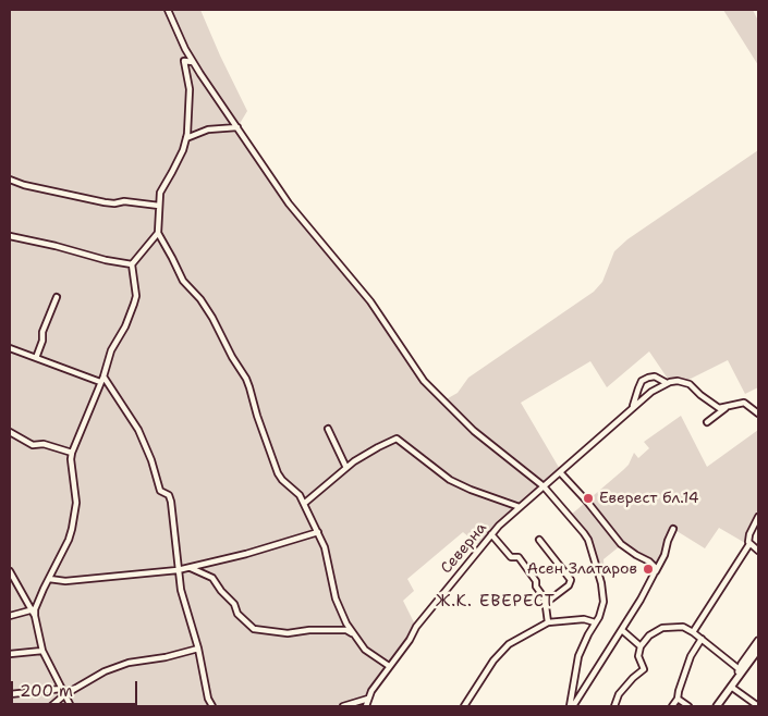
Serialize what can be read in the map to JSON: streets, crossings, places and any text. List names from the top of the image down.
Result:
{
  "streets": {
    "street": ["Северна"]
  },
  "districts": ["Ж.К. ЕВЕРЕСТ"],
  "places": ["Еверест бл.14", "Асен Златаров"],
  "scale_bar": "200 m"
}
